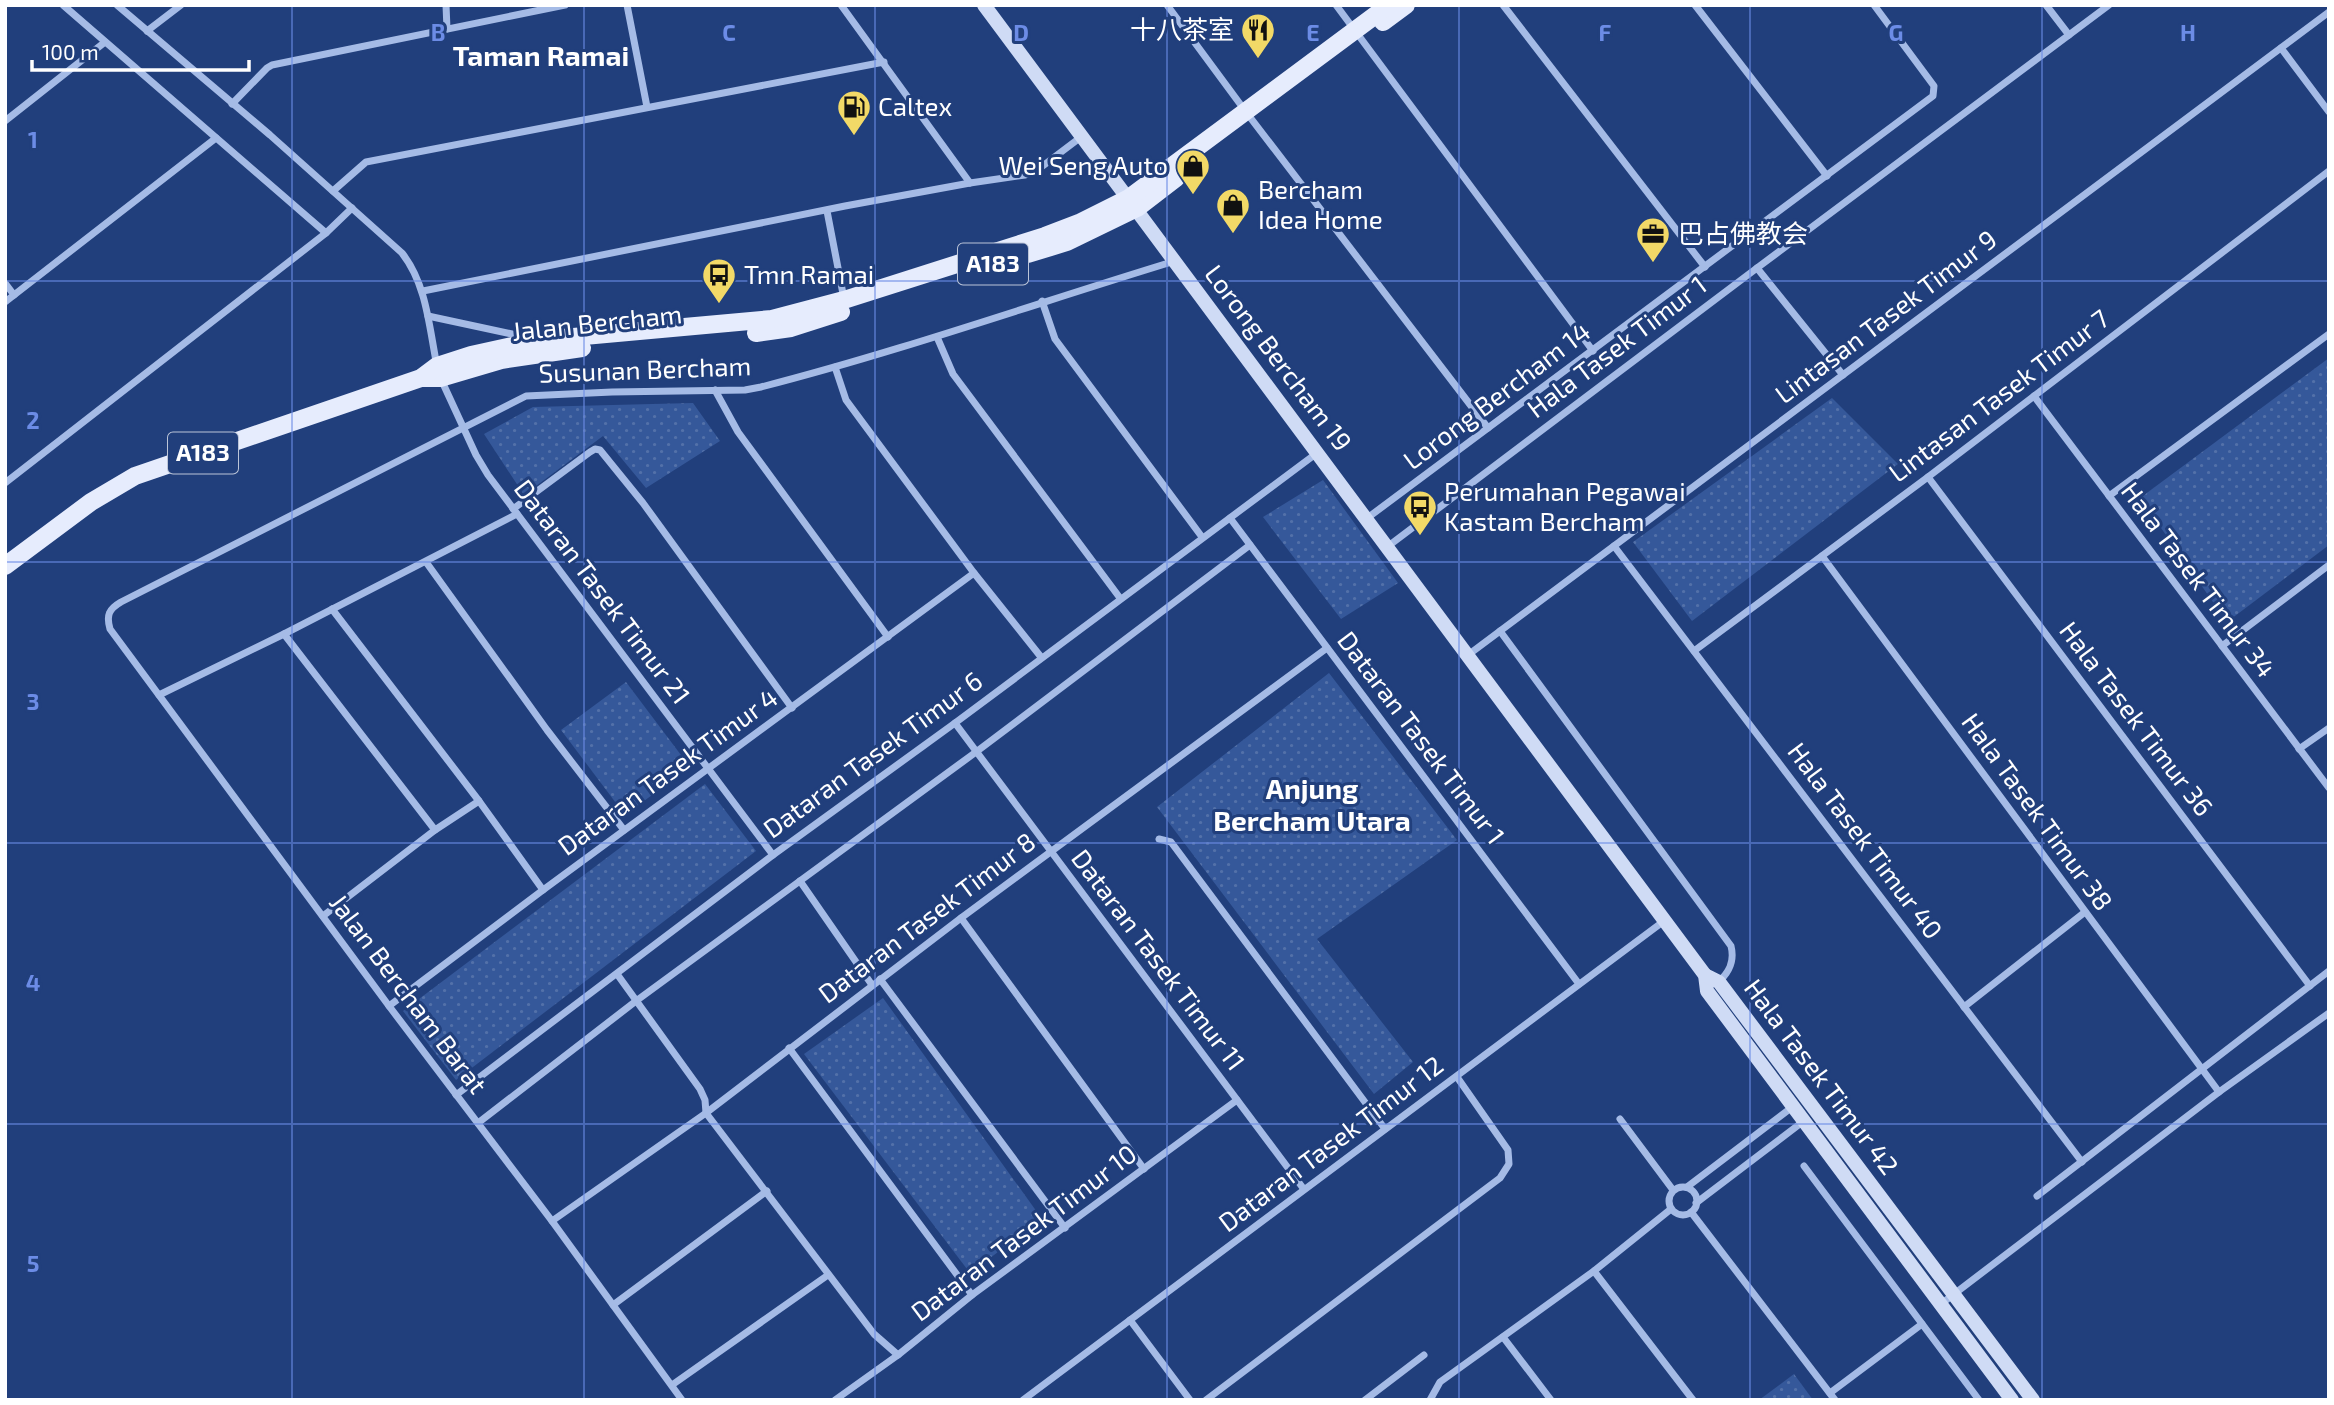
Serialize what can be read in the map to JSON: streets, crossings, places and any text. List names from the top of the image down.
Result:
{
  "streets": {
    "main road": ["A183", "Jalan Bercham"],
    "street": [
      "Lintasan Tasek Timur 9",
      "Hala Tasek Timur 1",
      "Lorong Bercham 19",
      "Susunan Bercham",
      "Lorong Bercham 14",
      "Lintasan Tasek Timur 7",
      "Hala Tasek Timur 34",
      "Dataran Tasek Timur 21",
      "Hala Tasek Timur 36",
      "Dataran Tasek Timur 1",
      "Dataran Tasek Timur 6",
      "Dataran Tasek Timur 4",
      "Hala Tasek Timur 38",
      "Hala Tasek Timur 40",
      "Dataran Tasek Timur 8",
      "Dataran Tasek Timur 11",
      "Jalan Bercham Barat",
      "Hala Tasek Timur 42",
      "Dataran Tasek Timur 12",
      "Dataran Tasek Timur 10"
    ]
  },
  "crossings": [
    ["Lintasan Tasek Timur 9", "Lorong Bercham 19"],
    ["Lintasan Tasek Timur 9", "Hala Tasek Timur 40"],
    ["Jalan Bercham", "Lorong Bercham 19"],
    ["Jalan Bercham", "Dataran Tasek Timur 21"],
    ["Hala Tasek Timur 1", "Lorong Bercham 19"],
    ["Lorong Bercham 19", "Susunan Bercham"],
    ["Lorong Bercham 19", "Lorong Bercham 14"],
    ["Lorong Bercham 19", "Dataran Tasek Timur 6"],
    ["Lorong Bercham 19", "Hala Tasek Timur 42"],
    ["Lorong Bercham 19", "Dataran Tasek Timur 12"],
    ["Susunan Bercham", "Dataran Tasek Timur 21"],
    ["Susunan Bercham", "Jalan Bercham Barat"],
    ["Lintasan Tasek Timur 7", "Hala Tasek Timur 34"],
    ["Lintasan Tasek Timur 7", "Hala Tasek Timur 36"],
    ["Lintasan Tasek Timur 7", "Hala Tasek Timur 38"],
    ["Lintasan Tasek Timur 7", "Hala Tasek Timur 40"],
    ["Dataran Tasek Timur 21", "Dataran Tasek Timur 6"],
    ["Dataran Tasek Timur 21", "Dataran Tasek Timur 4"],
    ["Dataran Tasek Timur 1", "Dataran Tasek Timur 6"],
    ["Dataran Tasek Timur 1", "Dataran Tasek Timur 8"],
    ["Dataran Tasek Timur 1", "Dataran Tasek Timur 12"],
    ["Dataran Tasek Timur 6", "Dataran Tasek Timur 11"],
    ["Dataran Tasek Timur 6", "Jalan Bercham Barat"],
    ["Dataran Tasek Timur 4", "Jalan Bercham Barat"],
    ["Dataran Tasek Timur 8", "Dataran Tasek Timur 11"],
    ["Dataran Tasek Timur 8", "Jalan Bercham Barat"],
    ["Dataran Tasek Timur 11", "Dataran Tasek Timur 12"],
    ["Dataran Tasek Timur 11", "Dataran Tasek Timur 10"]
  ],
  "districts": ["Taman Ramai", "Anjung Bercham Utara"],
  "places": {
    "restaurant": ["十八茶室"],
    "fuel station": ["Caltex"],
    "shop": ["Wei Seng Auto", "Bercham Idea Home"],
    "office": ["巴占佛教会"],
    "bus stop": ["Tmn Ramai", "Perumahan Pegawai Kastam Bercham"]
  },
  "scale_bar": "100 m",
  "grid": {
    "columns": [
      "B",
      "C",
      "D",
      "E",
      "F",
      "G",
      "H"
    ],
    "rows": [
      "1",
      "2",
      "3",
      "4",
      "5"
    ]
  }
}
